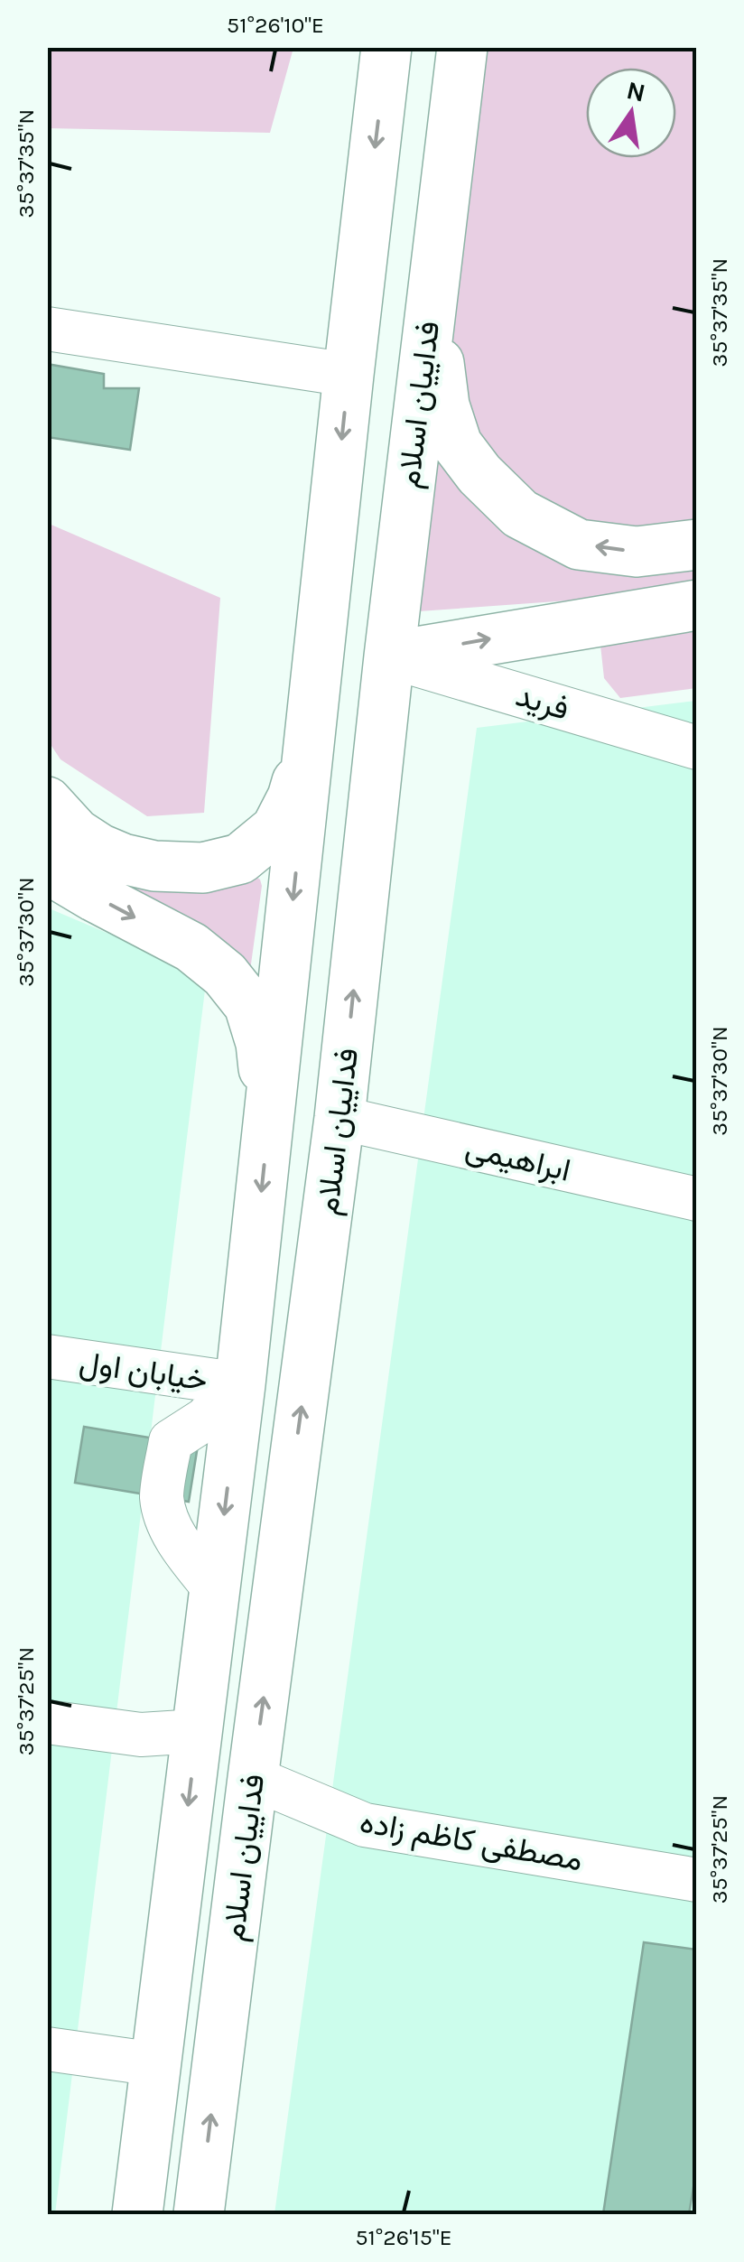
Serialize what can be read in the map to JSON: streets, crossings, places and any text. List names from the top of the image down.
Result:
{
  "streets": {
    "main road": ["فداییان اسلام"],
    "street": [
      "فرید",
      "ابراهیمی",
      "خیابان اول",
      "مصطفی کاظم زاده"
    ]
  },
  "crossings": [
    ["فداییان اسلام", "فرید"],
    ["فداییان اسلام", "ابراهیمی"],
    ["فداییان اسلام", "خیابان اول"],
    ["فداییان اسلام", "مصطفی کاظم زاده"]
  ],
  "north": "top",
  "coordinates": [
    "51°26'10\"E",
    "35°37'35\"N",
    "35°37'30\"N",
    "35°37'25\"N",
    "51°26'15\"E"
  ]
}
